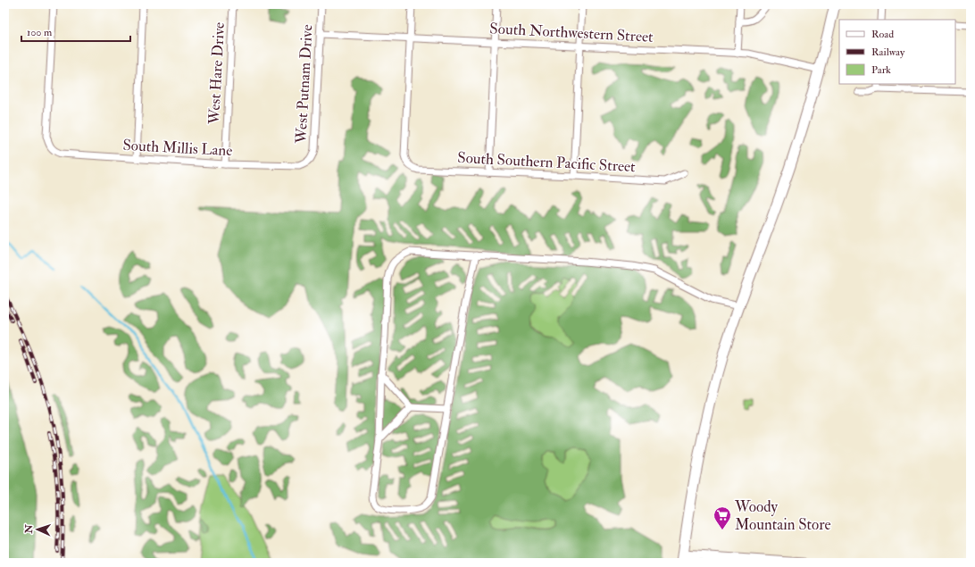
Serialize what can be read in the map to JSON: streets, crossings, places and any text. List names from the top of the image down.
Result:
{
  "streets": {
    "street": [
      "South Northwestern Street",
      "West Hare Drive",
      "West Putnam Drive",
      "South Millis Lane",
      "South Southern Pacific Street"
    ]
  },
  "crossings": [
    ["South Northwestern Street", "West Putnam Drive"],
    ["South Northwestern Street", "South Southern Pacific Street"],
    ["West Hare Drive", "South Millis Lane"],
    ["West Putnam Drive", "South Millis Lane"]
  ],
  "places": {
    "supermarket": ["Woody Mountain Store"]
  },
  "legend": ["Road", "Railway", "Park"],
  "scale_bar": "100 m",
  "north": "left"
}
